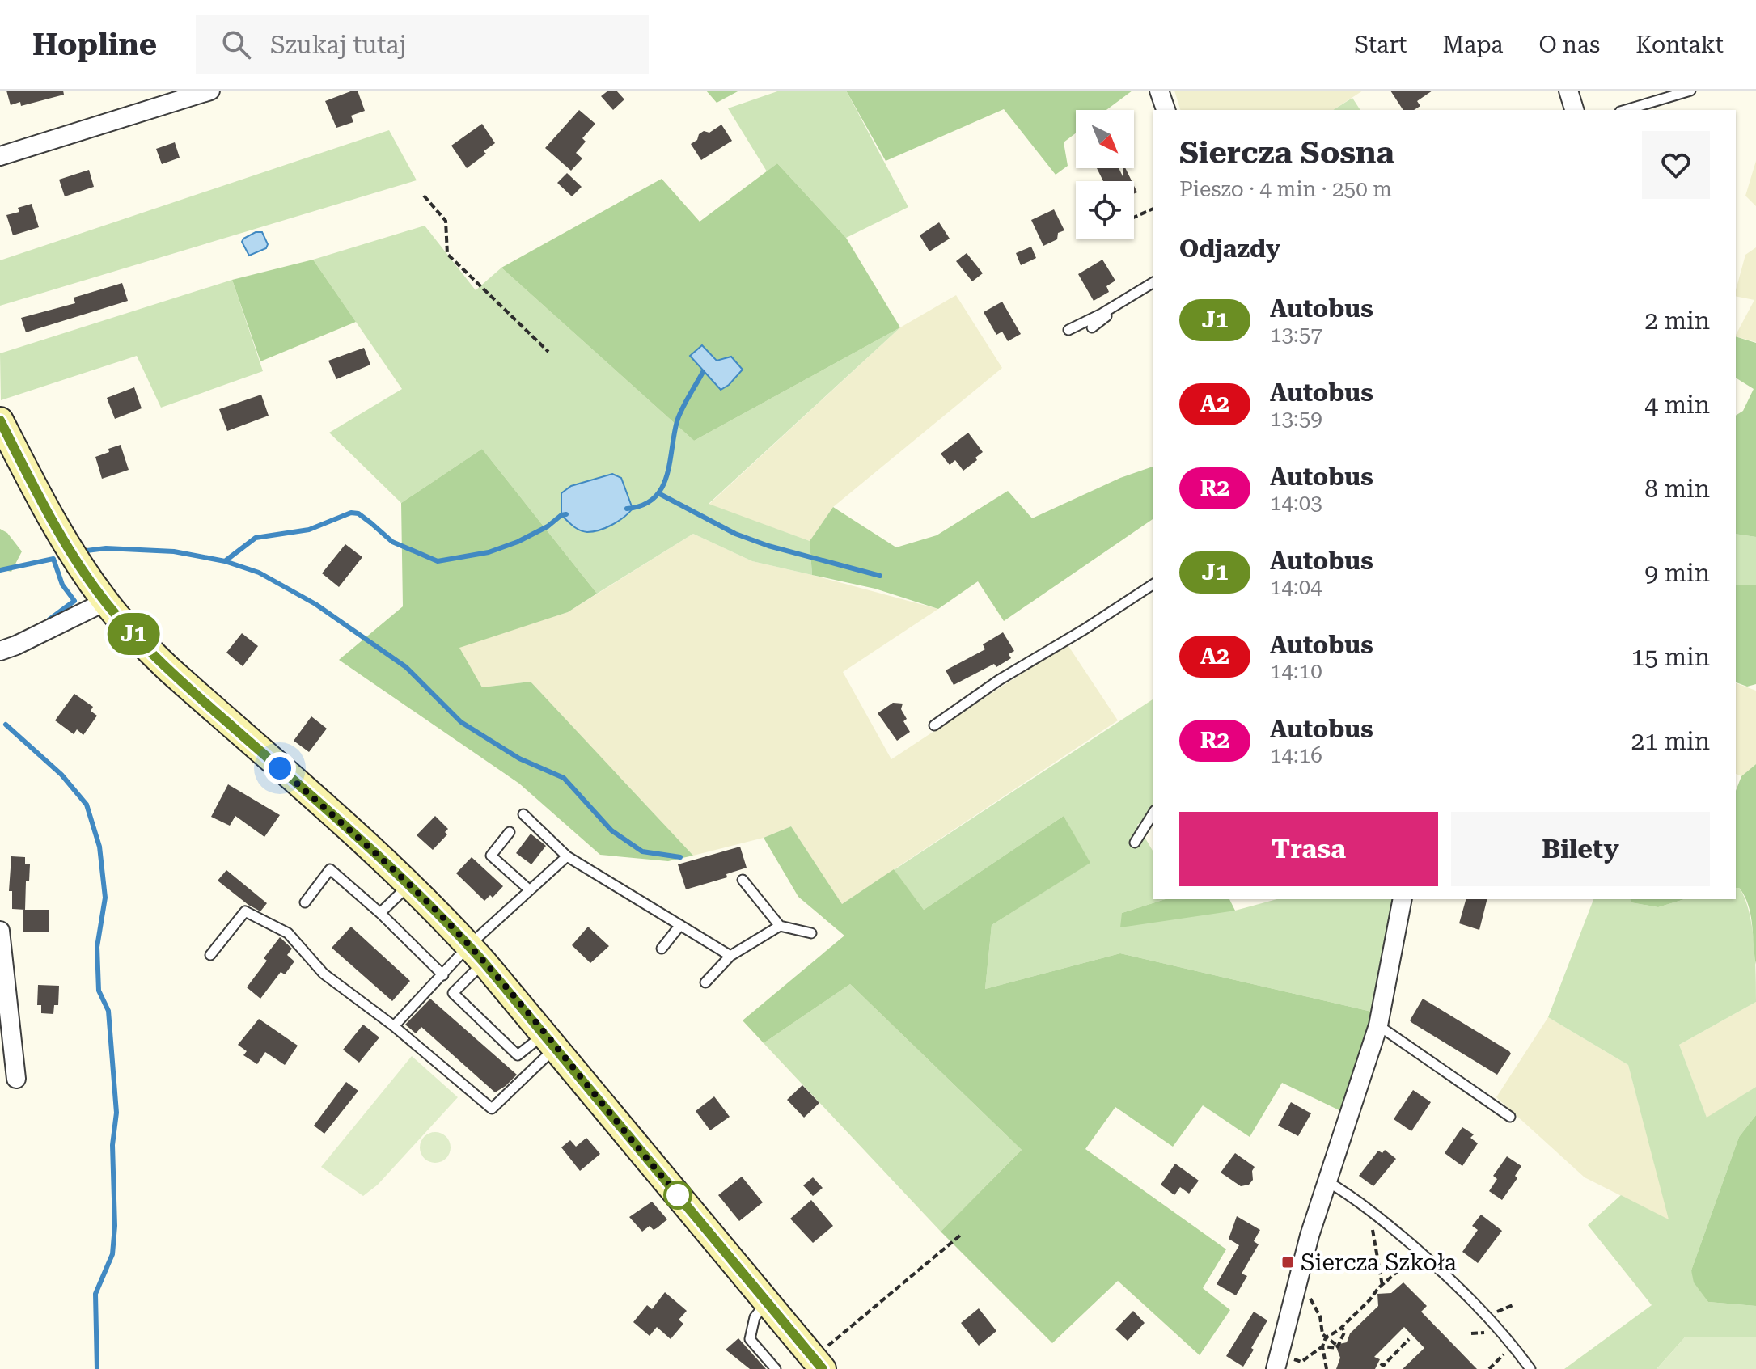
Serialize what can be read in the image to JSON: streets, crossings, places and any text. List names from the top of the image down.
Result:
{
  "places": {
    "transit": ["Siercza Szkoła"]
  },
  "lines": ["bus line J1"],
  "north": "bottom right",
  "page": {
    "header": "Hopline",
    "search": "Szukaj tutaj",
    "nav": [
      "Start",
      "Mapa",
      "O nas",
      "Kontakt"
    ],
    "on_map": "J1",
    "heading": [
      ["Siercza Sosna", "Pieszo · 4 min · 250 m"],
      "Odjazdy"
    ],
    "list": [
      {
        "mark": "J1",
        "name": "Autobus",
        "note": "13:57",
        "value": "2 min"
      },
      {
        "mark": "A2",
        "name": "Autobus",
        "note": "13:59",
        "value": "4 min"
      },
      {
        "mark": "R2",
        "name": "Autobus",
        "note": "14:03",
        "value": "8 min"
      },
      {
        "mark": "J1",
        "name": "Autobus",
        "note": "14:04",
        "value": "9 min"
      },
      {
        "mark": "A2",
        "name": "Autobus",
        "note": "14:10",
        "value": "15 min"
      },
      {
        "mark": "R2",
        "name": "Autobus",
        "note": "14:16",
        "value": "21 min"
      }
    ],
    "buttons": ["Trasa", "Bilety"]
  }
}
